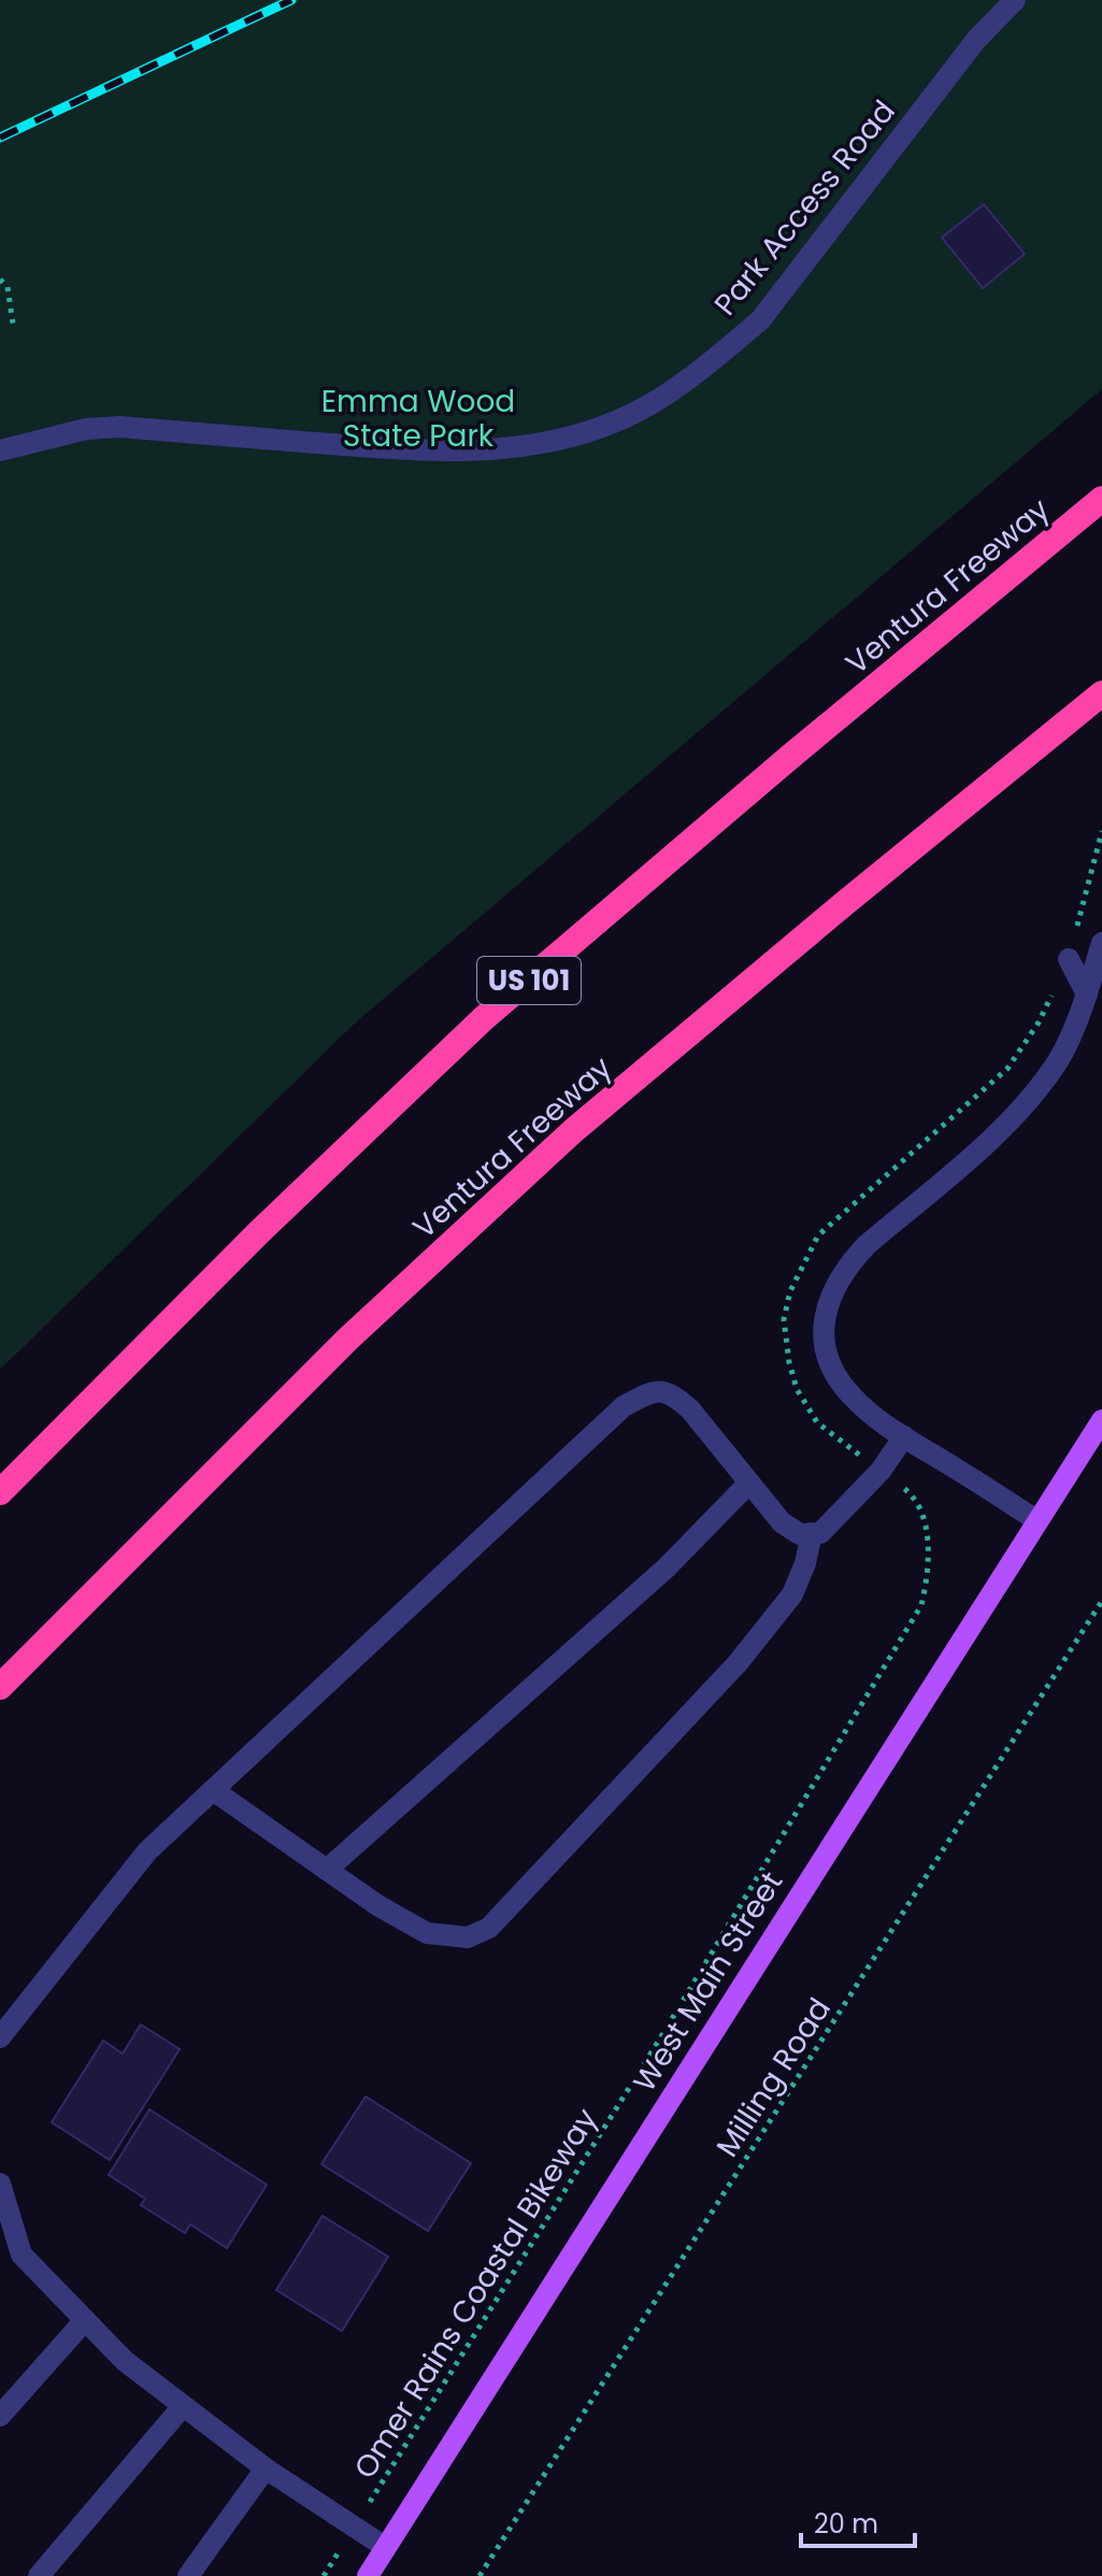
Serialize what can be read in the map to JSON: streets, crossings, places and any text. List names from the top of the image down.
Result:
{
  "streets": {
    "highway": ["Ventura Freeway", "US 101"],
    "main road": ["West Main Street"],
    "lane": ["Park Access Road"],
    "path": ["Milling Road", "Omer Rains Coastal Bikeway"]
  },
  "parks": ["Emma Wood State Park"],
  "scale_bar": "20 m"
}
